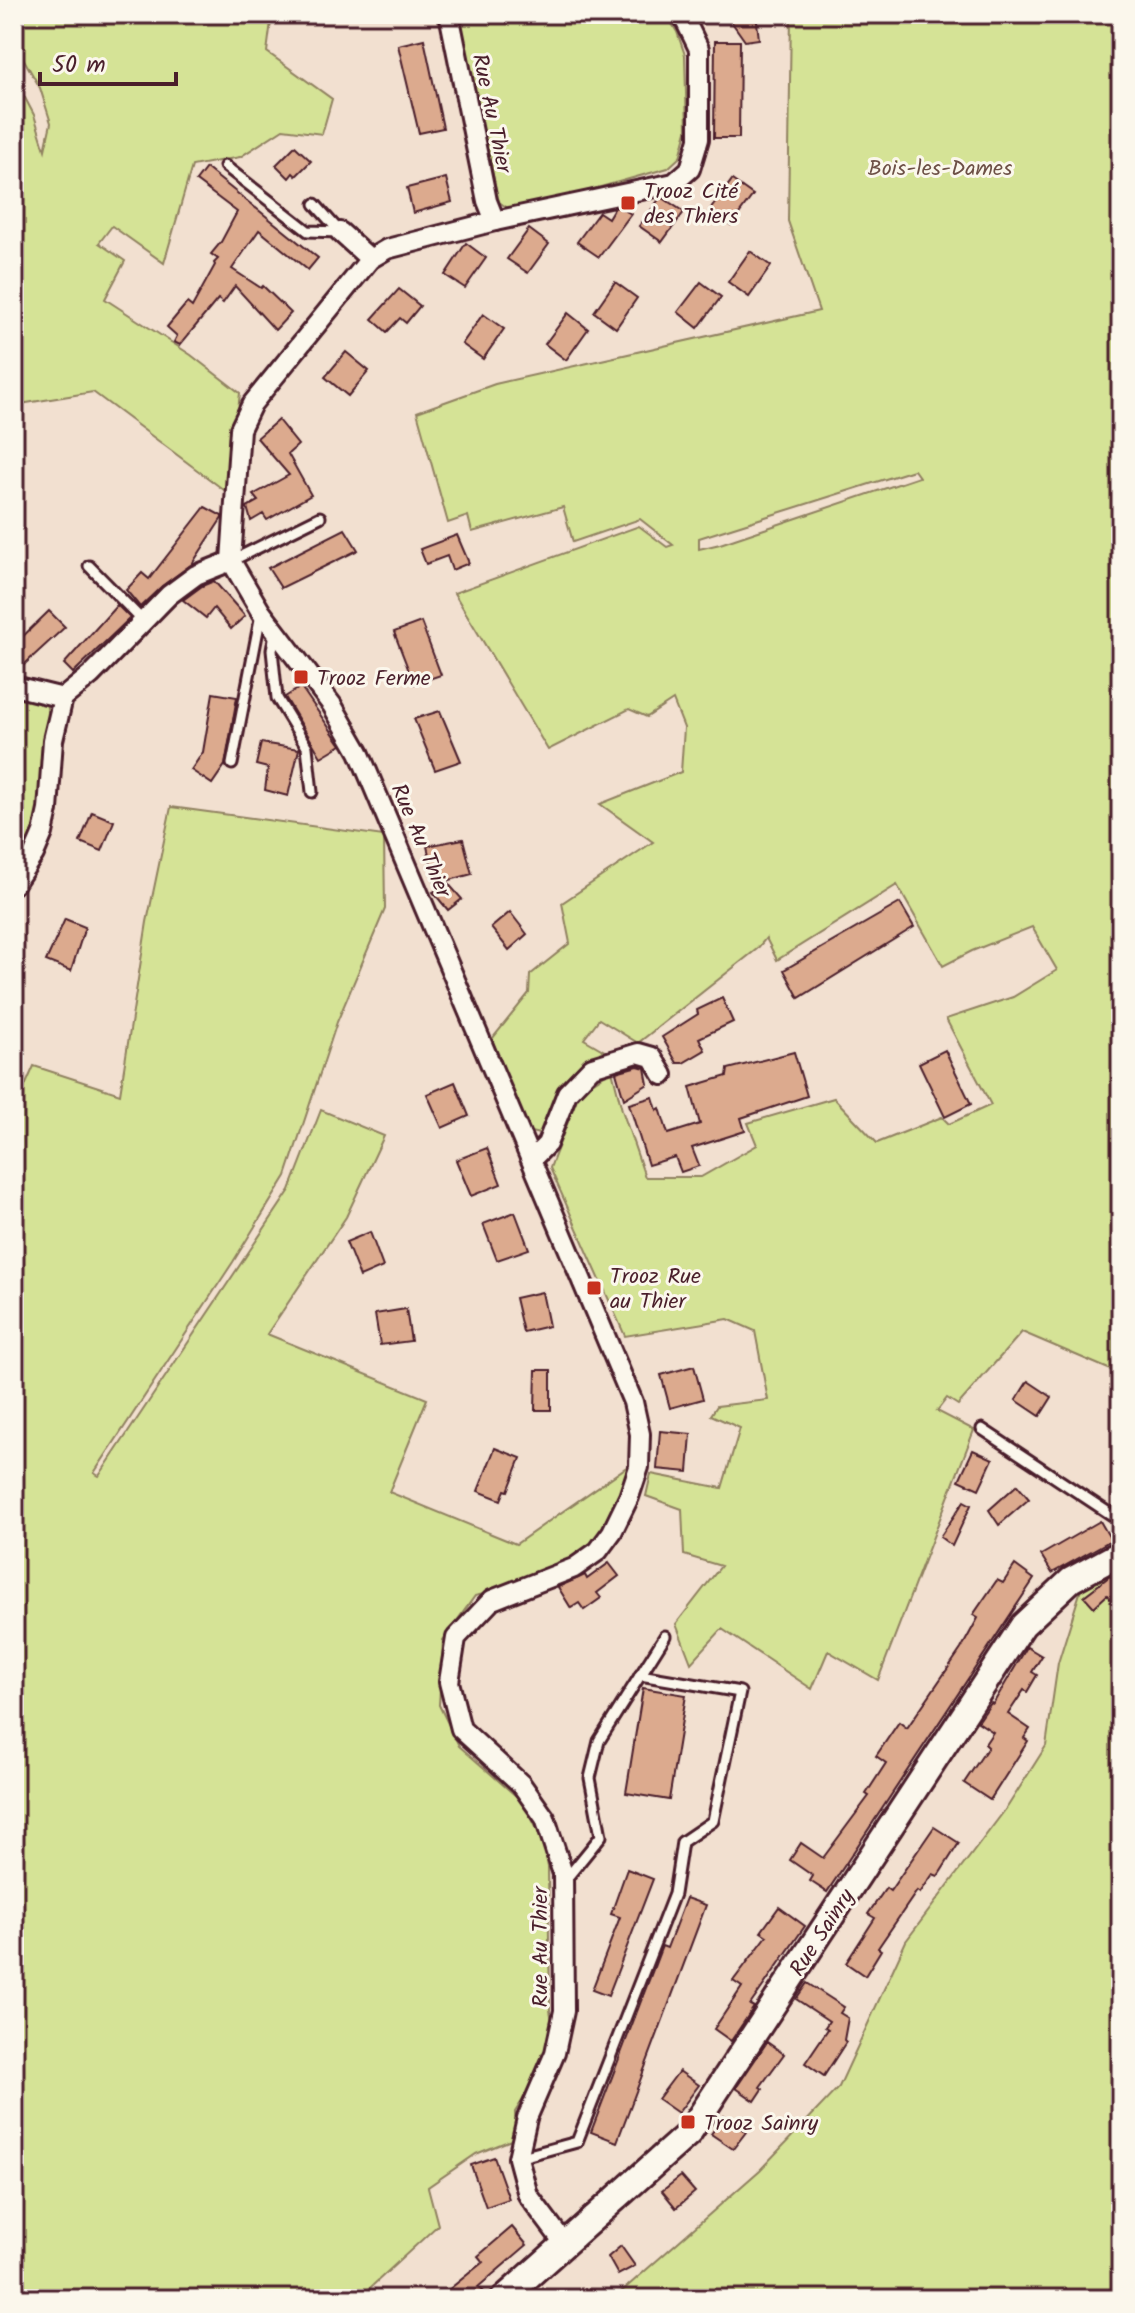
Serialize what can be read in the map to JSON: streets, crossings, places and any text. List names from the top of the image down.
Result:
{
  "streets": {
    "street": ["Rue Au Thier", "Rue Sainry"]
  },
  "crossings": [
    ["Rue Au Thier", "Rue Sainry"]
  ],
  "parks": ["Bois-les-Dames"],
  "places": {
    "transit": [
      "Trooz Cité des Thiers",
      "Trooz Ferme",
      "Trooz Rue au Thier",
      "Trooz Sainry"
    ]
  },
  "scale_bar": "50 m"
}
